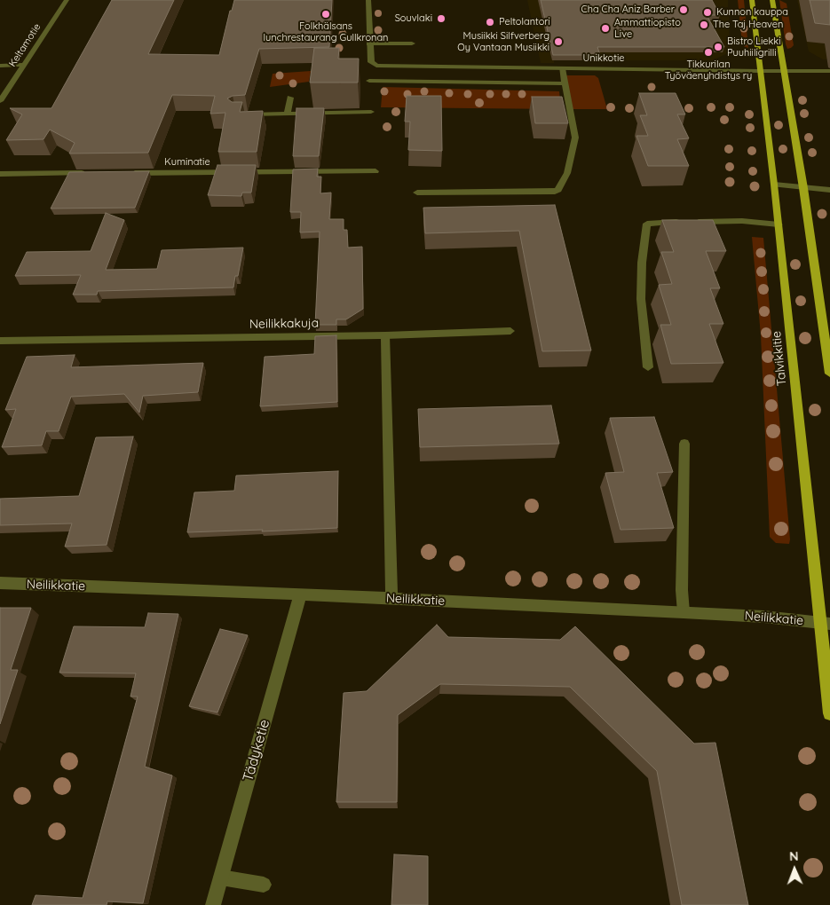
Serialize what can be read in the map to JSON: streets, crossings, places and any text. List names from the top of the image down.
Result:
{
  "streets": {
    "main road": ["Talvikkitie"],
    "street": [
      "Keltamotie",
      "Unikkotie",
      "Kuminatie",
      "Neilikkakuja",
      "Neilikkatie",
      "Tädyketie"
    ]
  },
  "crossings": [
    ["Unikkotie", "Talvikkitie"],
    ["Talvikkitie", "Neilikkatie"],
    ["Neilikkatie", "Tädyketie"]
  ],
  "places": [
    "Cha Cha Aniz Barber",
    "Kunnon kauppa",
    "Folkhälsans lunchrestaurang Gullkronan",
    "Souvlaki",
    "Peltolantori",
    "The Taj Heaven",
    "Ammattiopisto Live",
    "Musiikki Silfverberg Oy Vantaan Musiikki",
    "Bistro Liekki Puuhiiligrilli",
    "Tikkurilan Työväenyhdistys ry"
  ],
  "north": "top"
}
